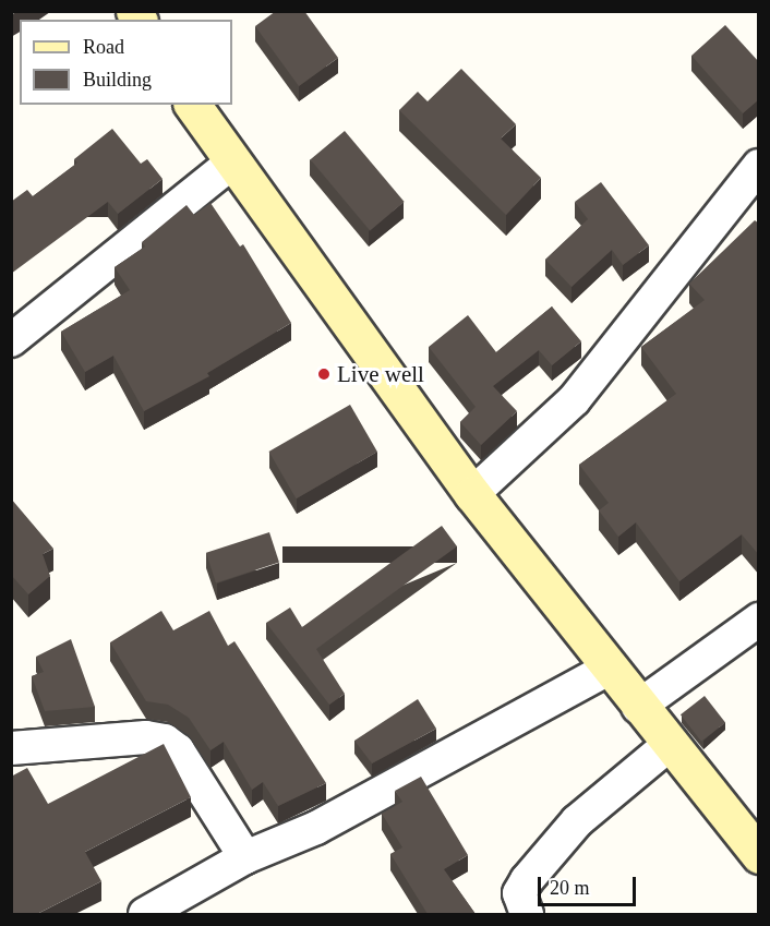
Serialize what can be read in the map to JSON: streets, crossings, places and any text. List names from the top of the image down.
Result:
{
  "places": ["Live well"],
  "legend": ["Road", "Building"],
  "scale_bar": "20 m"
}
